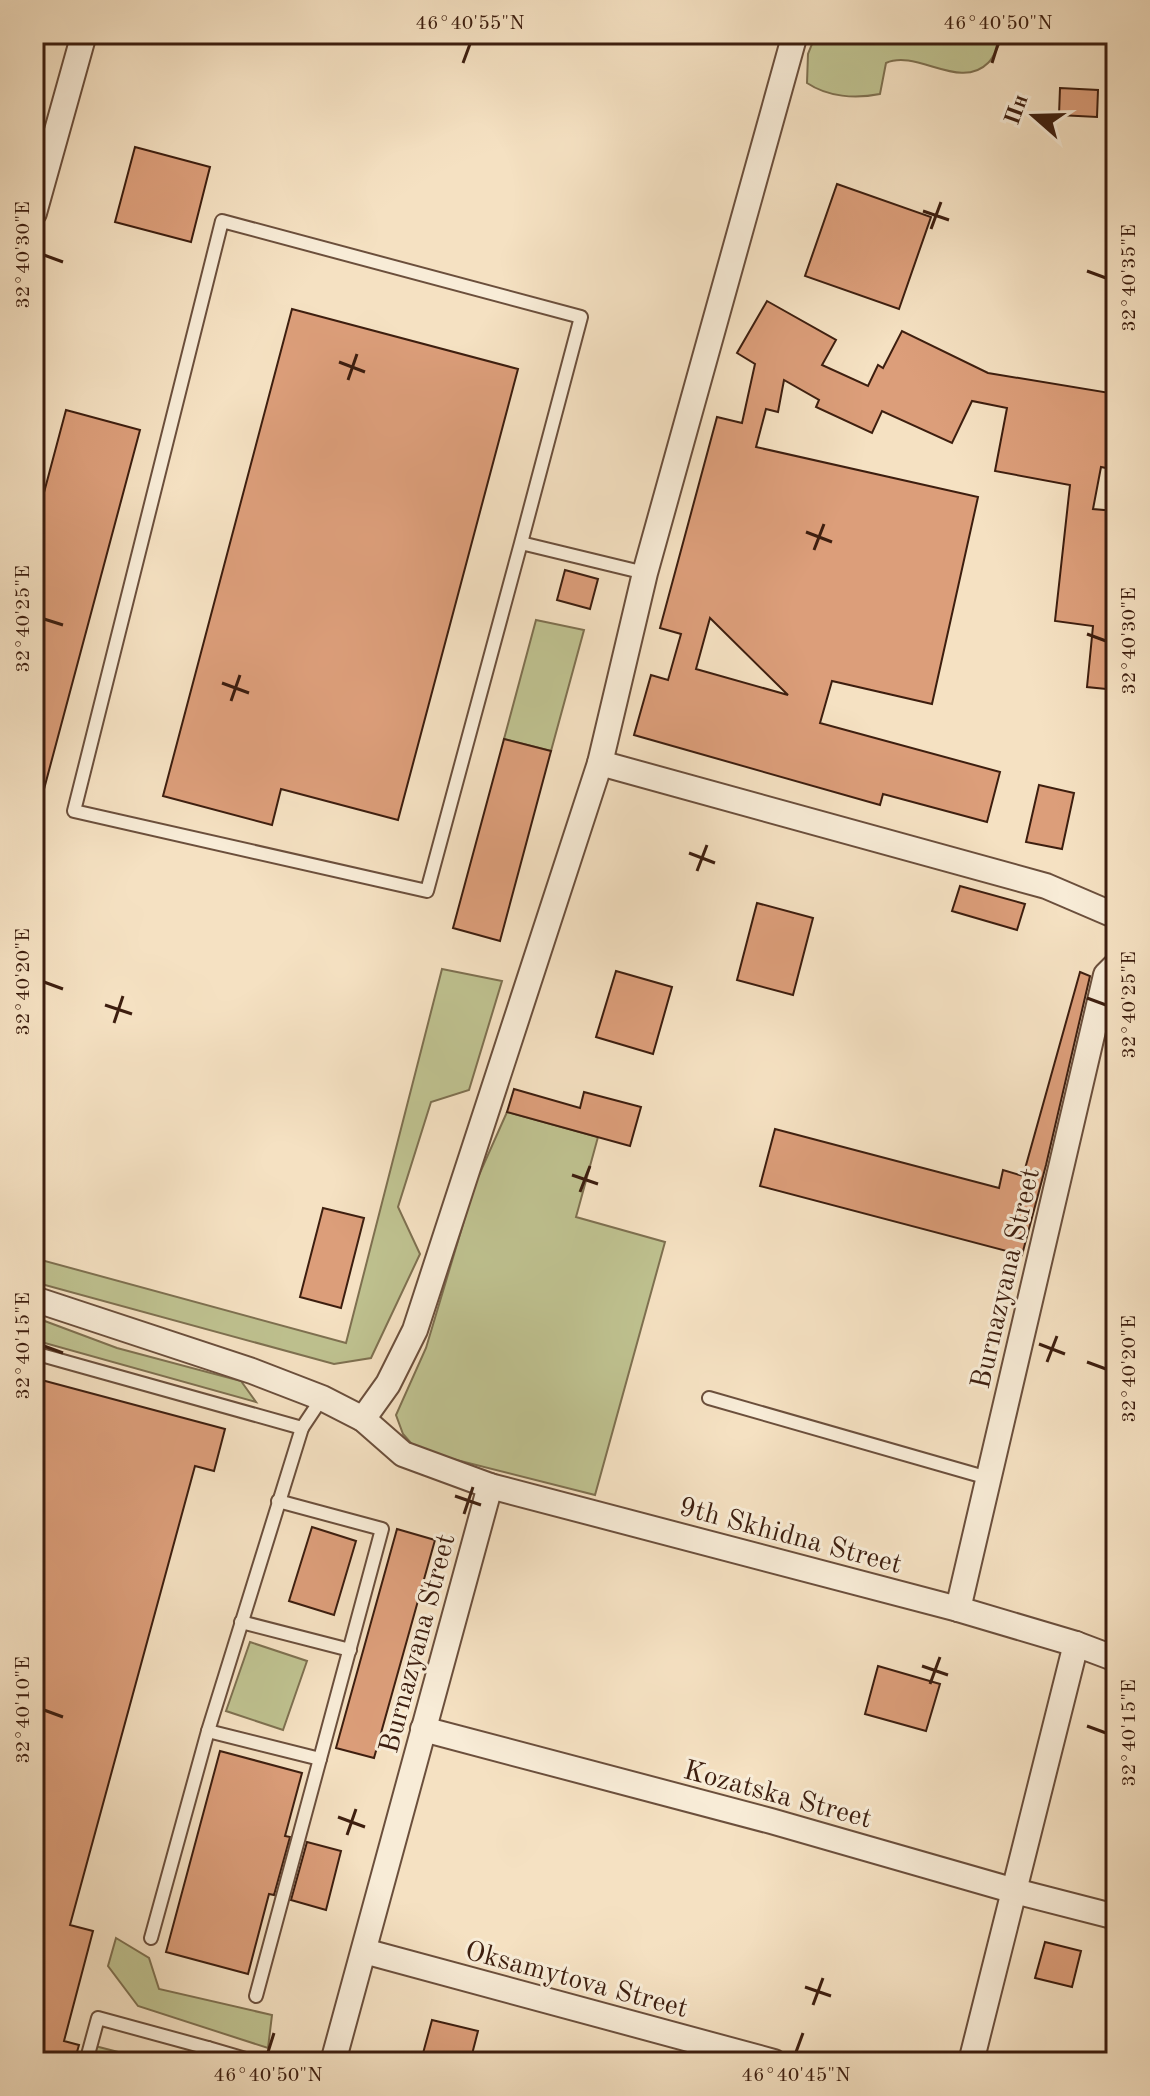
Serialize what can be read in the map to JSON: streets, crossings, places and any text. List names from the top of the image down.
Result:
{
  "streets": {
    "street": [
      "Burnazyana Street",
      "9th Skhidna Street",
      "Kozatska Street",
      "Oksamytova Street"
    ]
  },
  "crossings": [
    ["Burnazyana Street", "9th Skhidna Street"],
    ["Burnazyana Street", "Kozatska Street"],
    ["Burnazyana Street", "Oksamytova Street"]
  ],
  "north": "left",
  "coordinates": [
    "46°40'55\"N",
    "46°40'50\"N",
    "32°40'30\"E",
    "32°40'35\"E",
    "32°40'25\"E",
    "32°40'20\"E",
    "32°40'15\"E",
    "32°40'10\"E",
    "46°40'45\"N"
  ]
}
